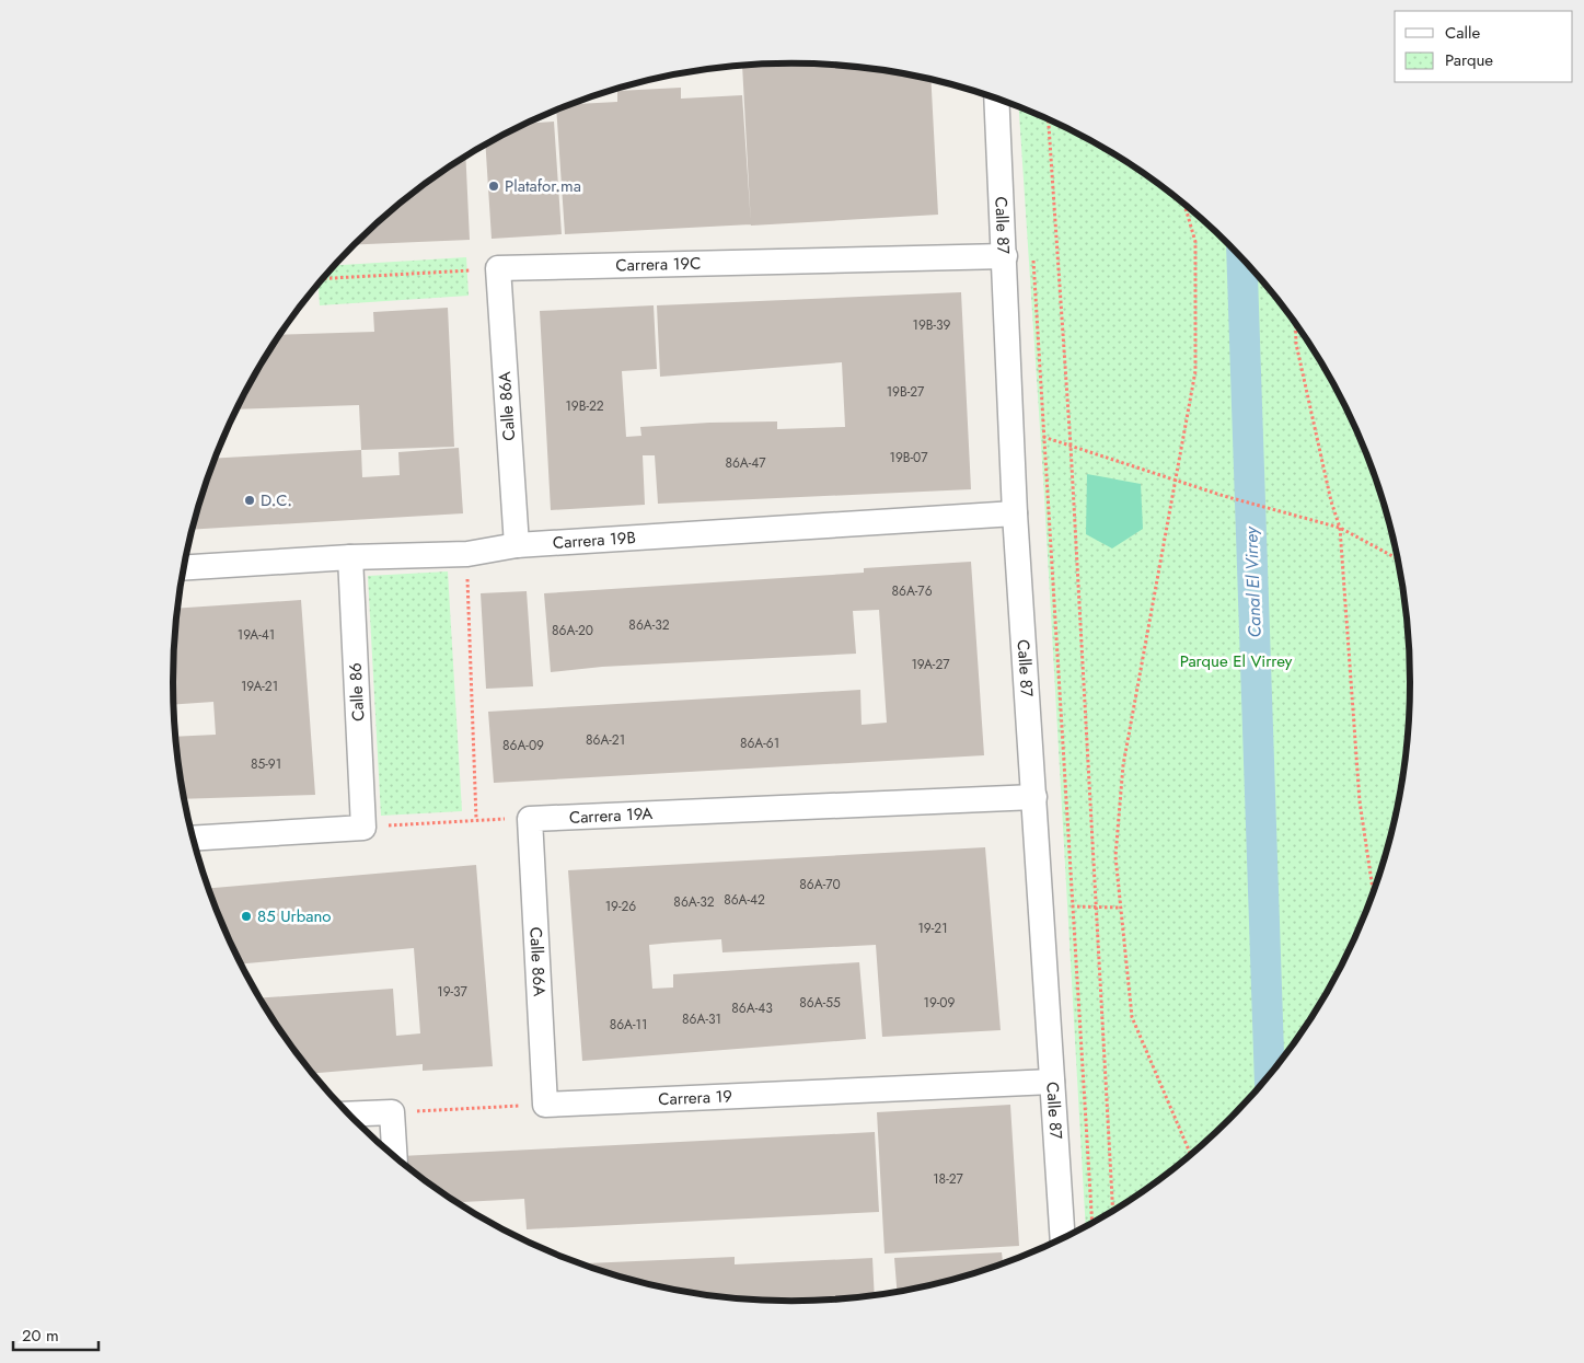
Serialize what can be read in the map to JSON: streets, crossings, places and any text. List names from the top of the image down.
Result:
{
  "streets": {
    "street": [
      "Calle 87",
      "Carrera 19C",
      "Calle 86A",
      "Carrera 19B",
      "Calle 86",
      "Carrera 19A",
      "Carrera 19"
    ]
  },
  "crossings": [
    ["Calle 87", "Carrera 19C"],
    ["Calle 87", "Carrera 19B"],
    ["Calle 87", "Carrera 19A"],
    ["Calle 87", "Carrera 19"],
    ["Carrera 19C", "Calle 86A"],
    ["Calle 86A", "Carrera 19B"],
    ["Calle 86A", "Carrera 19A"],
    ["Calle 86A", "Carrera 19"],
    ["Carrera 19B", "Calle 86"]
  ],
  "water": ["Canal El Virrey"],
  "parks": ["Parque El Virrey"],
  "places": ["Platafor.ma", "D.C.", "85 Urbano"],
  "house_numbers": [
    "19B-39",
    "19B-27",
    "19B-22",
    "19B-07",
    "86A-47",
    "86A-76",
    "86A-32",
    "86A-20",
    "19A-41",
    "19A-27",
    "19A-21",
    "86A-21",
    "86A-61",
    "86A-09",
    "85-91",
    "86A-70",
    "86A-42",
    "86A-32",
    "19-26",
    "19-21",
    "19-37",
    "86A-55",
    "19-09",
    "86A-43",
    "86A-31",
    "86A-11",
    "18-27"
  ],
  "legend": ["Calle", "Parque"],
  "scale_bar": "20 m"
}
